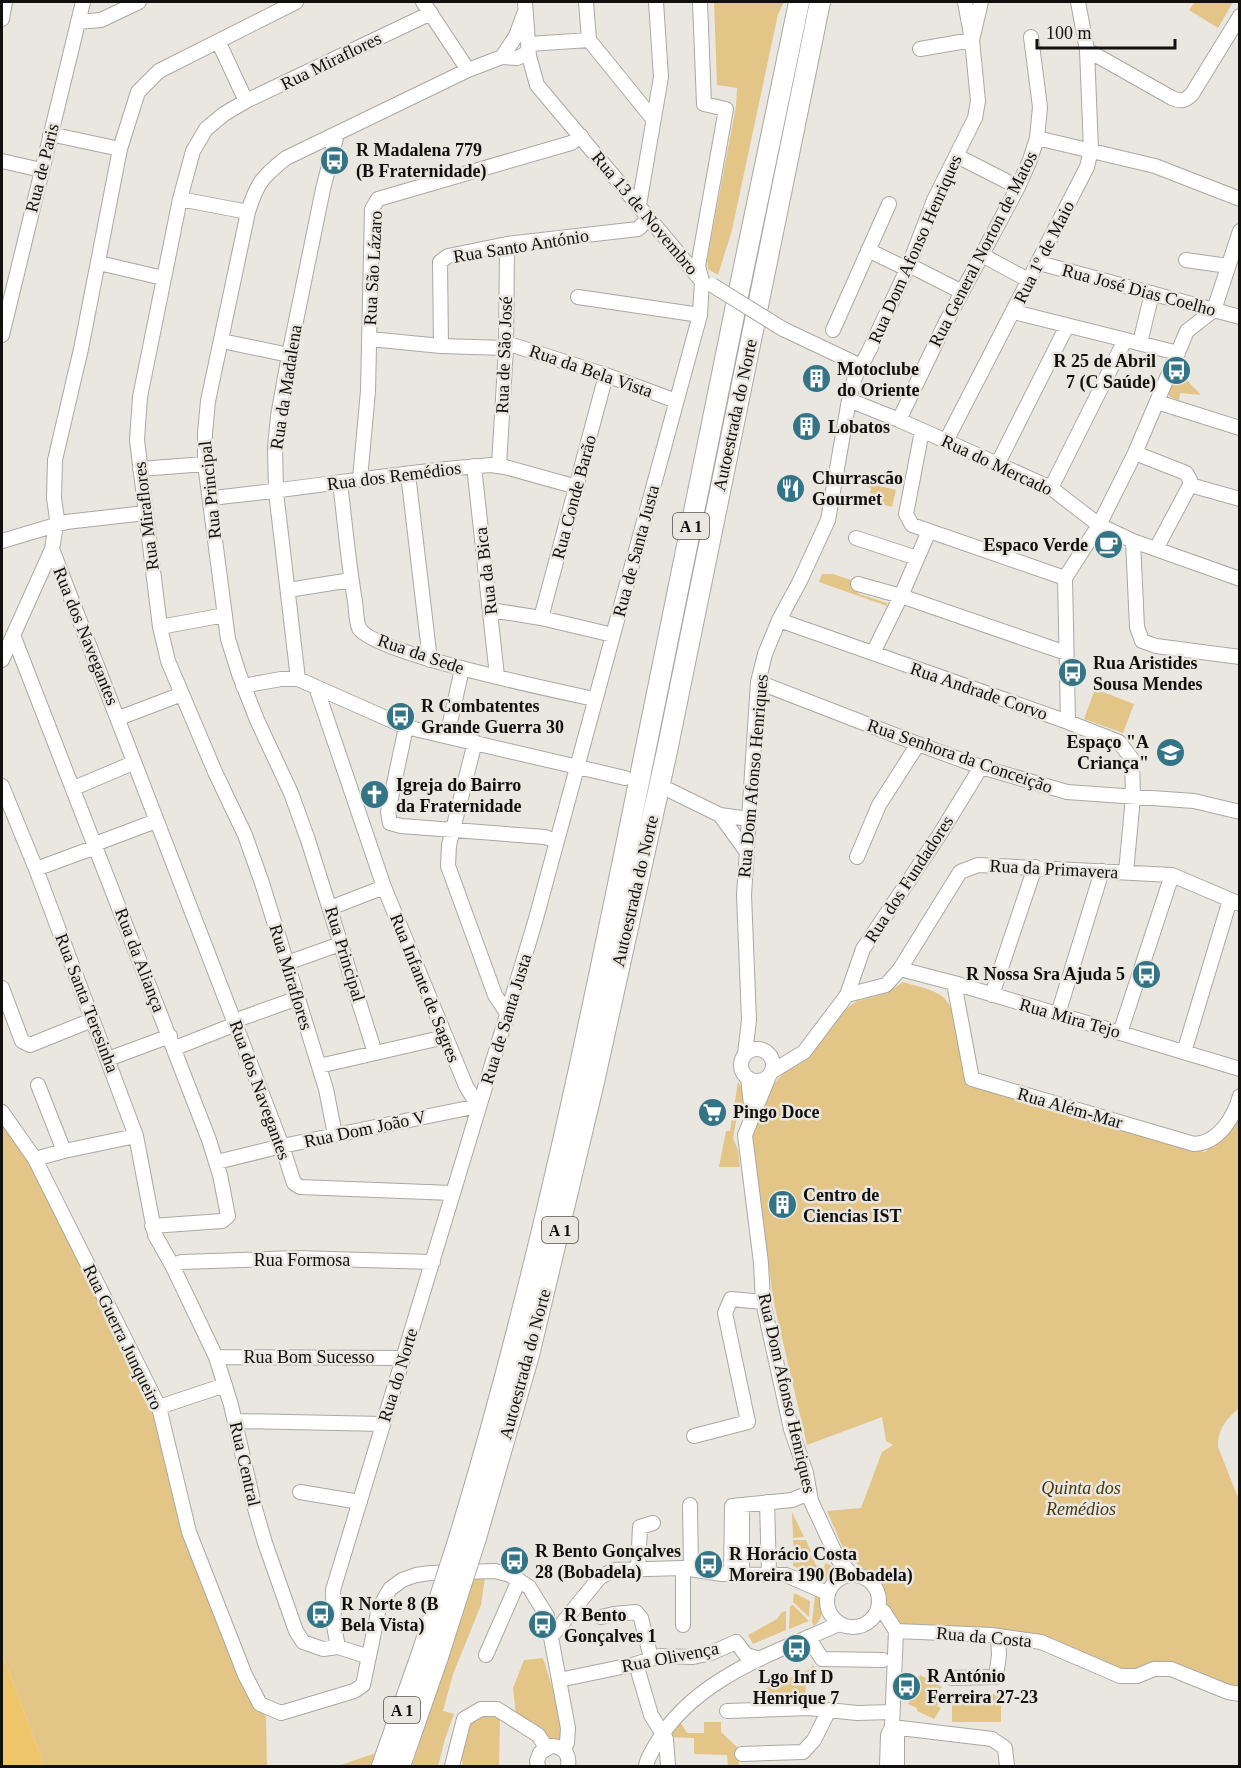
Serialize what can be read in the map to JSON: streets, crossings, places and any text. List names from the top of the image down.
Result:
{
  "streets": {
    "highway": ["Autoestrada do Norte", "A 1"],
    "street": [
      "Rua Miraflores",
      "Rua de Paris",
      "Rua 13 de Novembro",
      "Rua Santo António",
      "Rua Dom Afonso Henriques",
      "Rua General Norton de Matos",
      "Rua 1º de Maio",
      "Rua São Lázaro",
      "Rua José Dias Coelho",
      "Rua de São José",
      "Rua da Bela Vista",
      "Rua da Madalena",
      "Rua do Mercado",
      "Rua dos Remédios",
      "Rua Principal",
      "Rua Conde Barão",
      "Rua de Santa Justa",
      "Rua da Bica",
      "Rua dos Navegantes",
      "Rua da Sede",
      "Rua Andrade Corvo",
      "Rua Senhora da Conceição",
      "Rua da Primavera",
      "Rua dos Fundadores",
      "Rua da Aliança",
      "Rua Infante de Sagres",
      "Rua Santa Teresinha",
      "Rua Mira Tejo",
      "Rua Além-Mar",
      "Rua Dom João V",
      "Rua Formosa",
      "Rua Guerra Junqueiro",
      "Rua Bom Sucesso",
      "Rua do Norte",
      "Rua Central",
      "Rua da Costa",
      "Rua Olivença"
    ]
  },
  "crossings": [
    ["Rua Miraflores", "Rua Dom João V"],
    ["Rua 13 de Novembro", "Rua Santo António"],
    ["Rua 13 de Novembro", "Rua Dom Afonso Henriques"],
    ["Rua 13 de Novembro", "Rua São Lázaro"],
    ["Rua 13 de Novembro", "Rua Principal"],
    ["Rua 13 de Novembro", "Rua de Santa Justa"],
    ["Rua Santo António", "Rua de São José"],
    ["Rua Santo António", "Rua da Bela Vista"],
    ["Rua Dom Afonso Henriques", "Rua do Mercado"],
    ["Rua Dom Afonso Henriques", "Rua Andrade Corvo"],
    ["Rua Dom Afonso Henriques", "Rua Senhora da Conceição"],
    ["Rua Dom Afonso Henriques", "Rua da Costa"],
    ["Rua General Norton de Matos", "Rua do Mercado"],
    ["Rua 1º de Maio", "Rua José Dias Coelho"],
    ["Rua 1º de Maio", "Rua do Mercado"],
    ["Rua São Lázaro", "Rua da Bela Vista"],
    ["Rua São Lázaro", "Rua dos Remédios"],
    ["Rua de São José", "Rua da Bela Vista"],
    ["Rua de São José", "Rua dos Remédios"],
    ["Rua da Bela Vista", "Rua Conde Barão"],
    ["Rua da Bela Vista", "Rua de Santa Justa"],
    ["Rua da Madalena", "Rua dos Remédios"],
    ["Rua da Madalena", "Rua Principal"],
    ["Rua dos Remédios", "Rua Principal"],
    ["Rua dos Remédios", "Rua Conde Barão"],
    ["Rua dos Remédios", "Rua da Bica"],
    ["Rua dos Remédios", "Rua da Sede"],
    ["Rua de Santa Justa", "Rua da Sede"],
    ["Rua de Santa Justa", "Rua Infante de Sagres"],
    ["Rua de Santa Justa", "Rua Dom João V"],
    ["Rua de Santa Justa", "Rua do Norte"],
    ["Rua da Bica", "Rua da Sede"],
    ["Rua dos Navegantes", "Rua Dom João V"],
    ["Rua dos Navegantes", "Rua do Norte"],
    ["Rua Andrade Corvo", "Rua Senhora da Conceição"],
    ["Rua Andrade Corvo", "Rua da Primavera"],
    ["Rua Senhora da Conceição", "Rua dos Fundadores"],
    ["Rua da Primavera", "Rua dos Fundadores"],
    ["Rua da Primavera", "Rua Mira Tejo"],
    ["Rua da Aliança", "Rua Santa Teresinha"],
    ["Rua da Aliança", "Rua Dom João V"],
    ["Rua da Aliança", "Rua Central"],
    ["Rua Infante de Sagres", "Rua Dom João V"],
    ["Rua Infante de Sagres", "Rua do Norte"],
    ["Rua Santa Teresinha", "Rua Central"],
    ["Rua Mira Tejo", "Rua Além-Mar"],
    ["Rua Dom João V", "Rua do Norte"],
    ["Rua Formosa", "Rua do Norte"],
    ["Rua Formosa", "Rua Central"],
    ["Rua Guerra Junqueiro", "Rua Central"],
    ["Rua Bom Sucesso", "Rua do Norte"],
    ["Rua Bom Sucesso", "Rua Central"],
    ["Rua do Norte", "Rua Central"]
  ],
  "parks": ["Quinta dos Remédios"],
  "places": {
    "bus stop": [
      "R Madalena 779 (B Fraternidade)",
      "R 25 de Abril 7 (C Saúde)",
      "Rua Aristides Sousa Mendes",
      "R Combatentes Grande Guerra 30",
      "R Nossa Sra Ajuda 5",
      "R Bento Gonçalves 28 (Bobadela)",
      "R Horácio Costa Moreira 190 (Bobadela)",
      "R Norte 8 (B Bela Vista)",
      "R Bento Gonçalves 1",
      "Lgo Inf D Henrique 7",
      "R António Ferreira 27-23"
    ],
    "building": ["Motoclube do Oriente", "Lobatos", "Centro de Ciencias IST"],
    "restaurant": ["Churrascão Gourmet"],
    "cafe": ["Espaco Verde"],
    "school or university": ["Espaço \"A Criança\""],
    "church": ["Igreja do Bairro da Fraternidade"],
    "supermarket": ["Pingo Doce"]
  },
  "scale_bar": "100 m"
}
